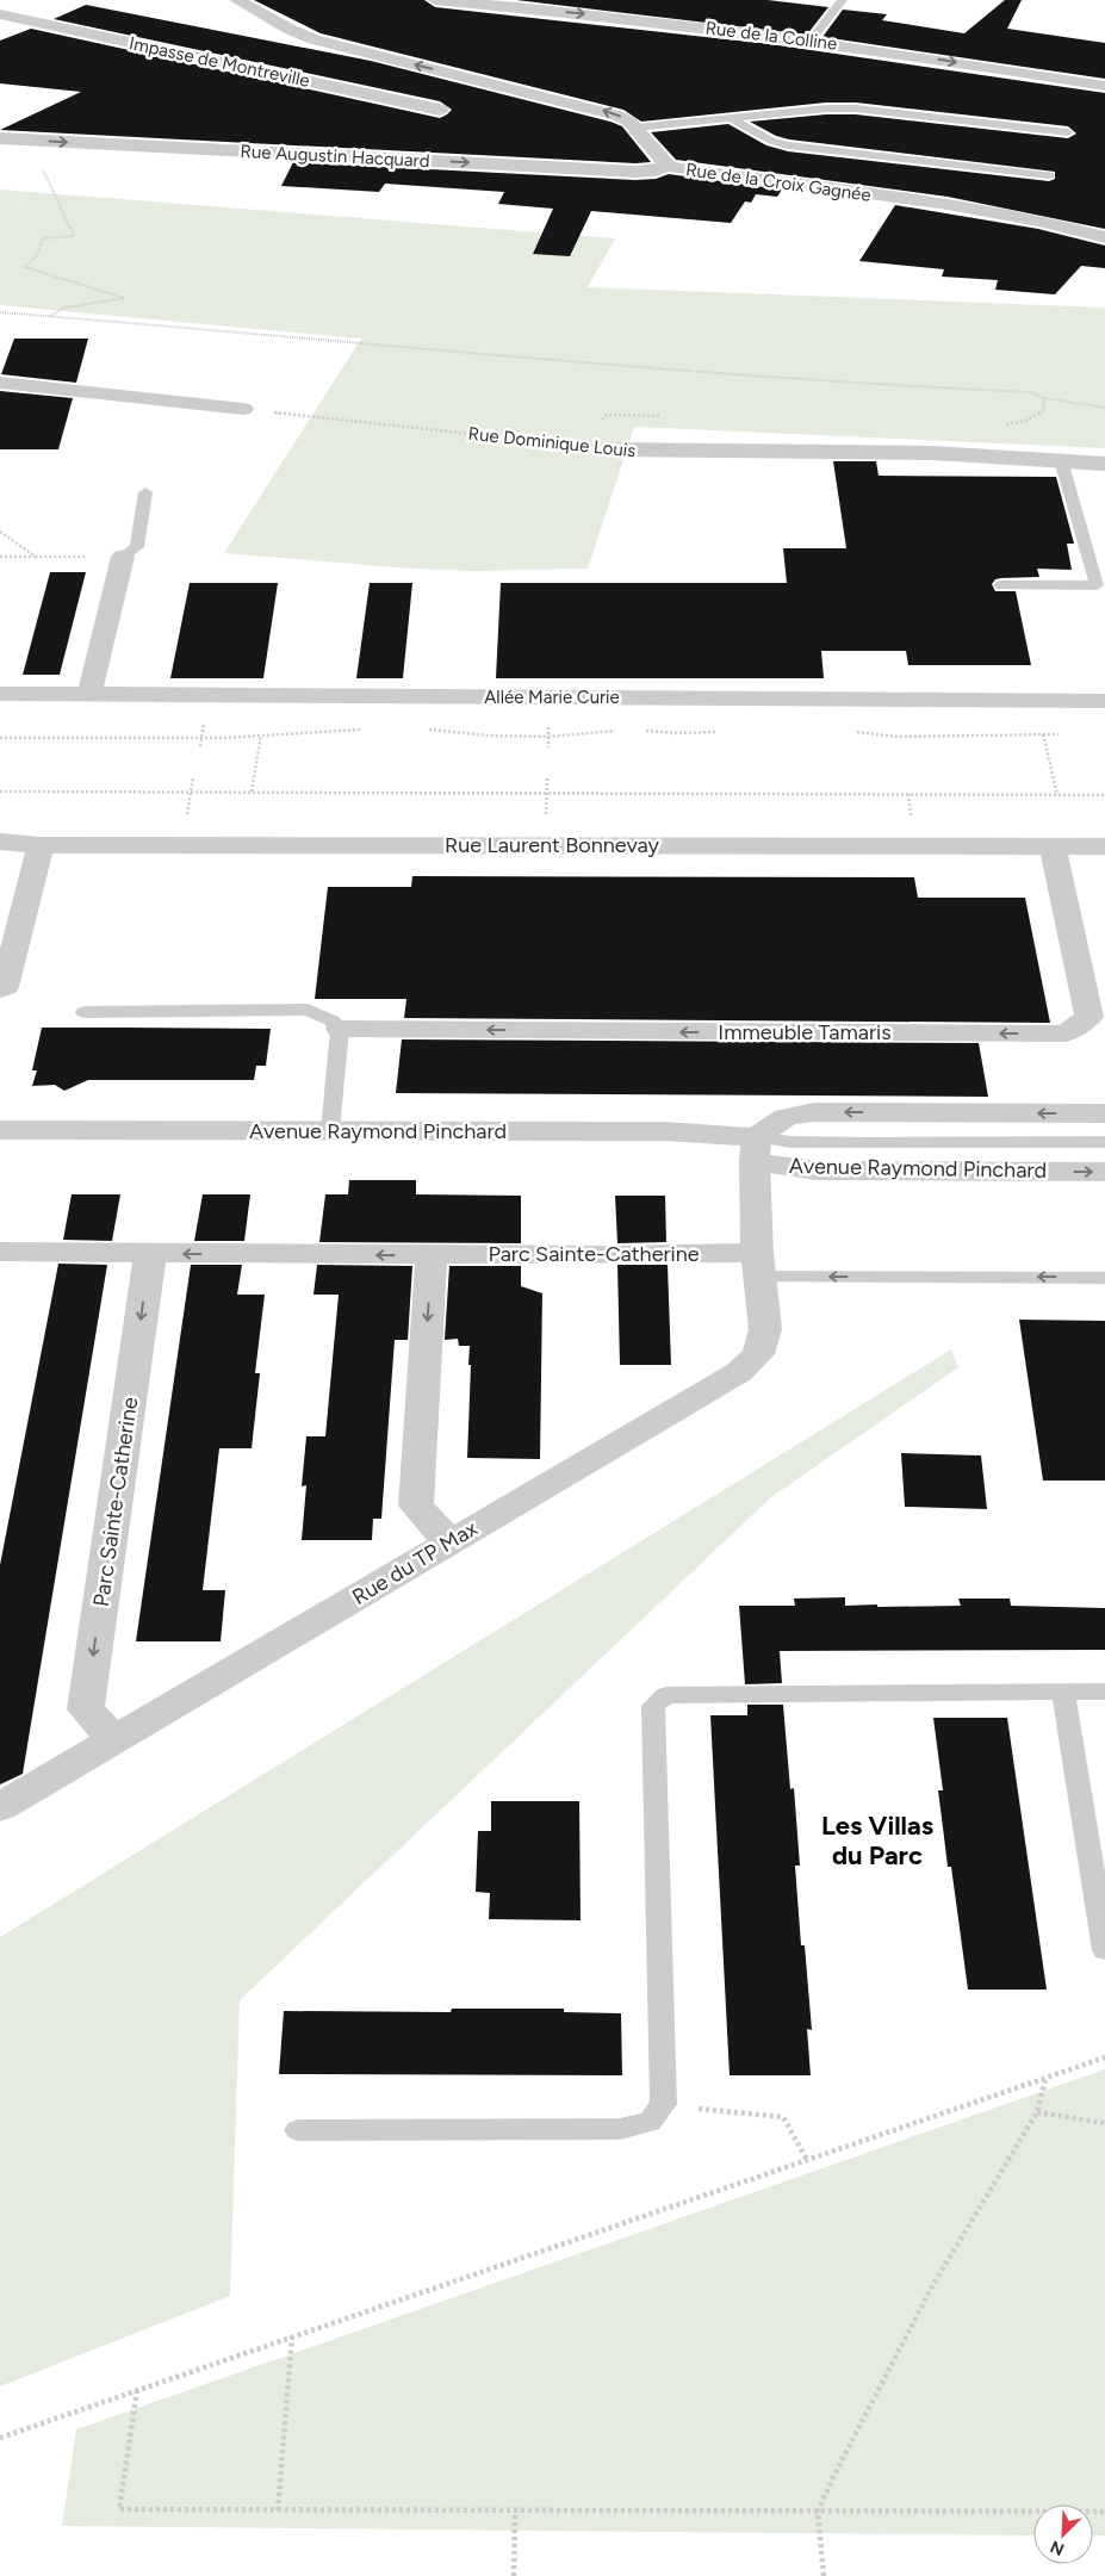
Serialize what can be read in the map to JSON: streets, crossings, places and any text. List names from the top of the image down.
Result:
{
  "streets": {
    "street": [
      "Rue de la Colline",
      "Impasse de Montreville",
      "Rue Augustin Hacquard",
      "Rue de la Croix Gagnée",
      "Rue Dominique Louis",
      "Allée Marie Curie",
      "Rue Laurent Bonnevay",
      "Immeuble Tamaris",
      "Avenue Raymond Pinchard",
      "Parc Sainte-Catherine",
      "Rue du TP Max"
    ]
  },
  "crossings": [
    ["Rue Augustin Hacquard", "Rue de la Croix Gagnée"],
    ["Rue Laurent Bonnevay", "Immeuble Tamaris"],
    ["Parc Sainte-Catherine", "Rue du TP Max"]
  ],
  "one_way": ["Rue de la Colline", "Rue de la Croix Gagnée"],
  "districts": ["Les Villas du Parc"],
  "north": "bottom left"
}
